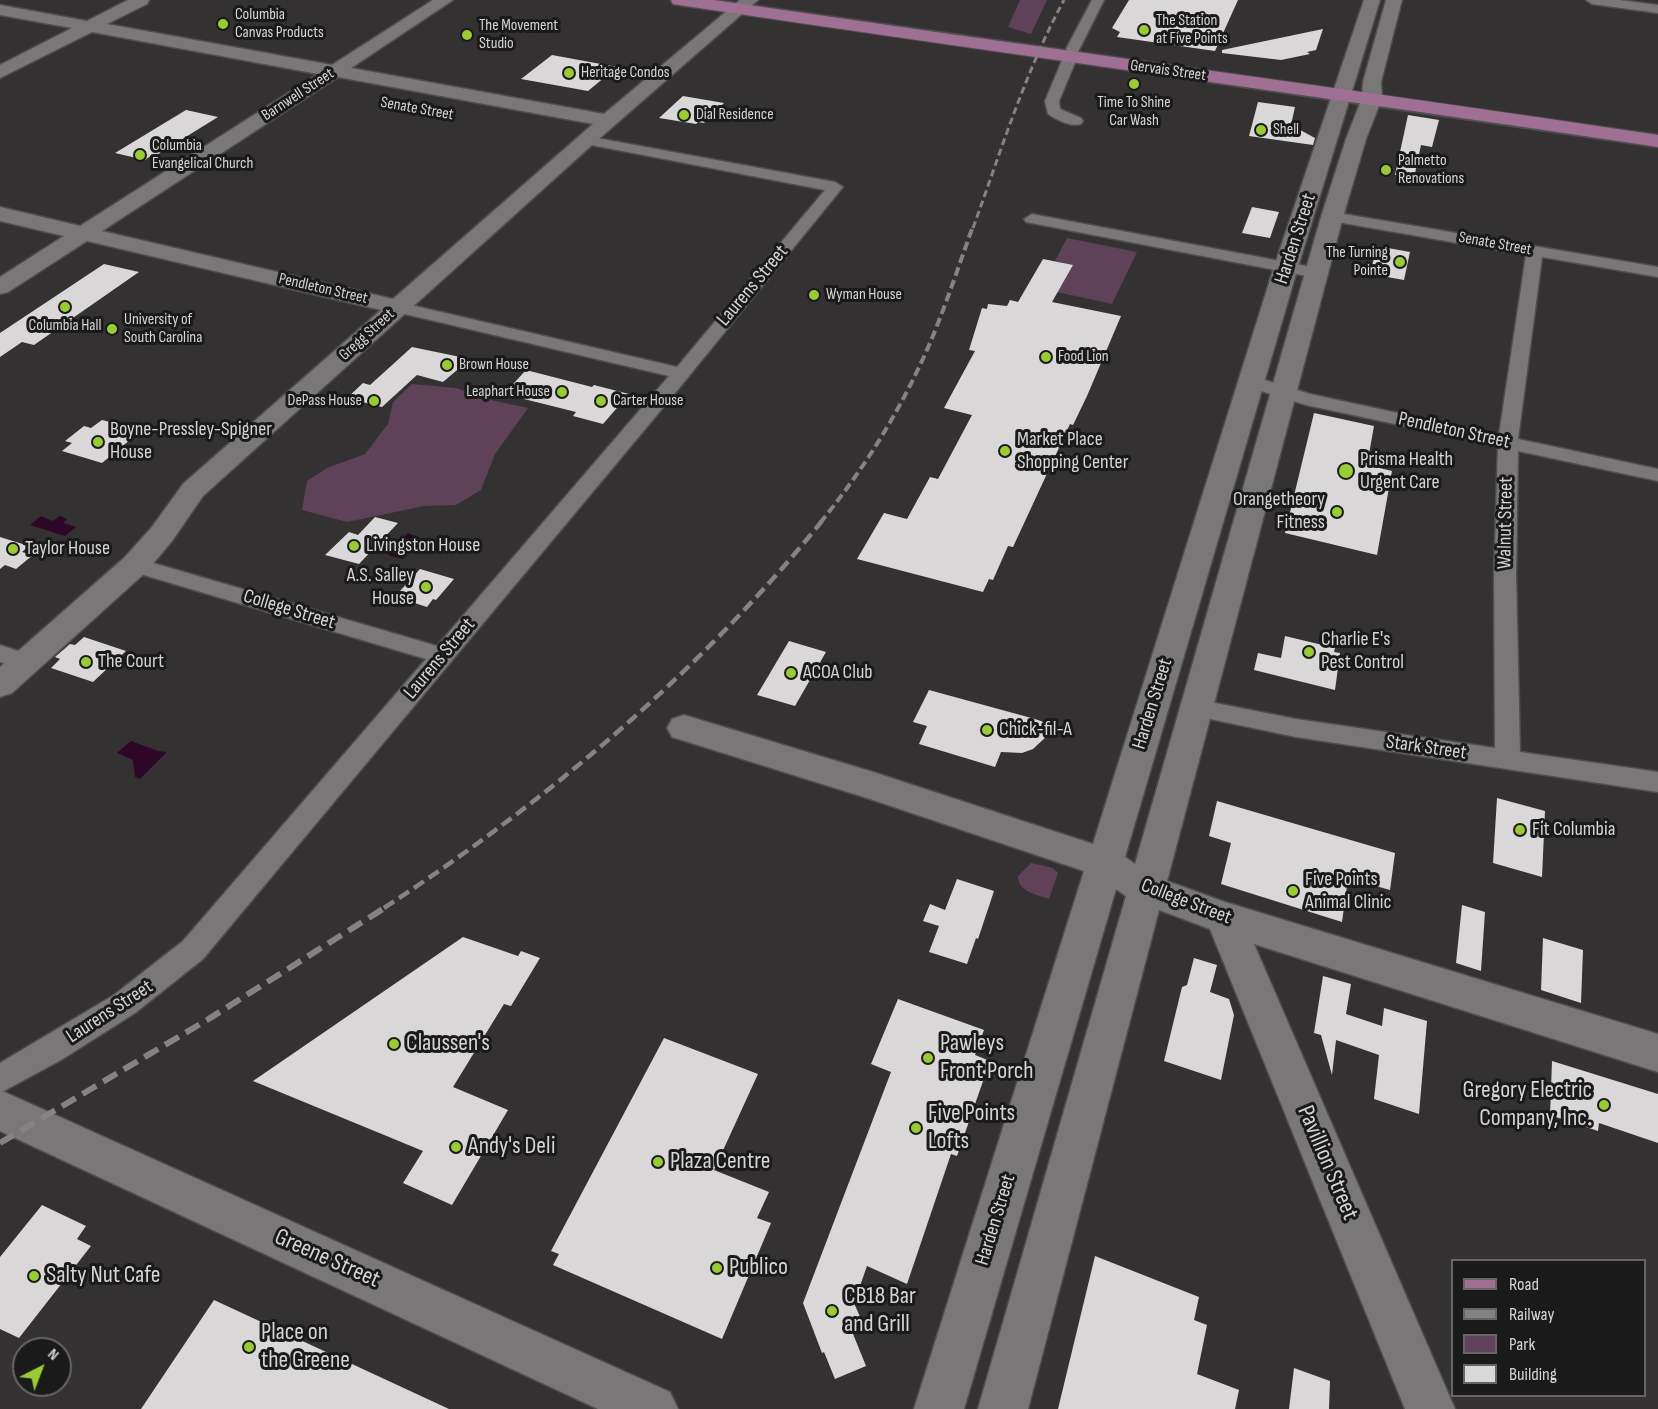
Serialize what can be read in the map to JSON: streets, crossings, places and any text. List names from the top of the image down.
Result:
{
  "streets": {
    "main road": ["Gervais Street"],
    "street": [
      "Barnwell Street",
      "Senate Street",
      "Harden Street",
      "Laurens Street",
      "Pendleton Street",
      "Gregg Street",
      "Walnut Street",
      "College Street",
      "Stark Street",
      "Pavillion Street",
      "Greene Street"
    ]
  },
  "crossings": [
    ["Gervais Street", "Harden Street"],
    ["Gervais Street", "Gregg Street"],
    ["Barnwell Street", "Senate Street"],
    ["Barnwell Street", "Pendleton Street"],
    ["Senate Street", "Harden Street"],
    ["Senate Street", "Gregg Street"],
    ["Senate Street", "Walnut Street"],
    ["Harden Street", "Pendleton Street"],
    ["Harden Street", "College Street"],
    ["Harden Street", "Stark Street"],
    ["Laurens Street", "Pendleton Street"],
    ["Laurens Street", "Gregg Street"],
    ["Laurens Street", "College Street"],
    ["Pendleton Street", "Gregg Street"],
    ["Pendleton Street", "Walnut Street"],
    ["Gregg Street", "College Street"],
    ["Walnut Street", "Stark Street"],
    ["College Street", "Pavillion Street"]
  ],
  "places": [
    "Columbia Canvas Products",
    "The Station at Five Points",
    "The Movement Studio",
    "Heritage Condos",
    "Time To Shine Car Wash",
    "Dial Residence",
    "Shell",
    "Columbia Evangelical Church",
    "Palmetto Renovations",
    "The Turning Pointe",
    "Wyman House",
    "Columbia Hall",
    "University of South Carolina",
    "Food Lion",
    "Brown House",
    "Leaphart House",
    "DePass House",
    "Carter House",
    "Boyne-Pressley-Spigner House",
    "Market Place Shopping Center",
    "Prisma Health Urgent Care",
    "Orangetheory Fitness",
    "Livingston House",
    "Taylor House",
    "A.S. Salley House",
    "Charlie E's Pest Control",
    "The Court",
    "ACOA Club",
    "Chick-fil-A",
    "Fit Columbia",
    "Five Points Animal Clinic",
    "Claussen's",
    "Pawleys Front Porch",
    "Gregory Electric Company, Inc.",
    "Five Points Lofts",
    "Andy's Deli",
    "Plaza Centre",
    "Publico",
    "Salty Nut Cafe",
    "CB18 Bar and Grill",
    "Place on the Greene"
  ],
  "legend": [
    "Road",
    "Railway",
    "Park",
    "Building"
  ],
  "north": "top right"
}
